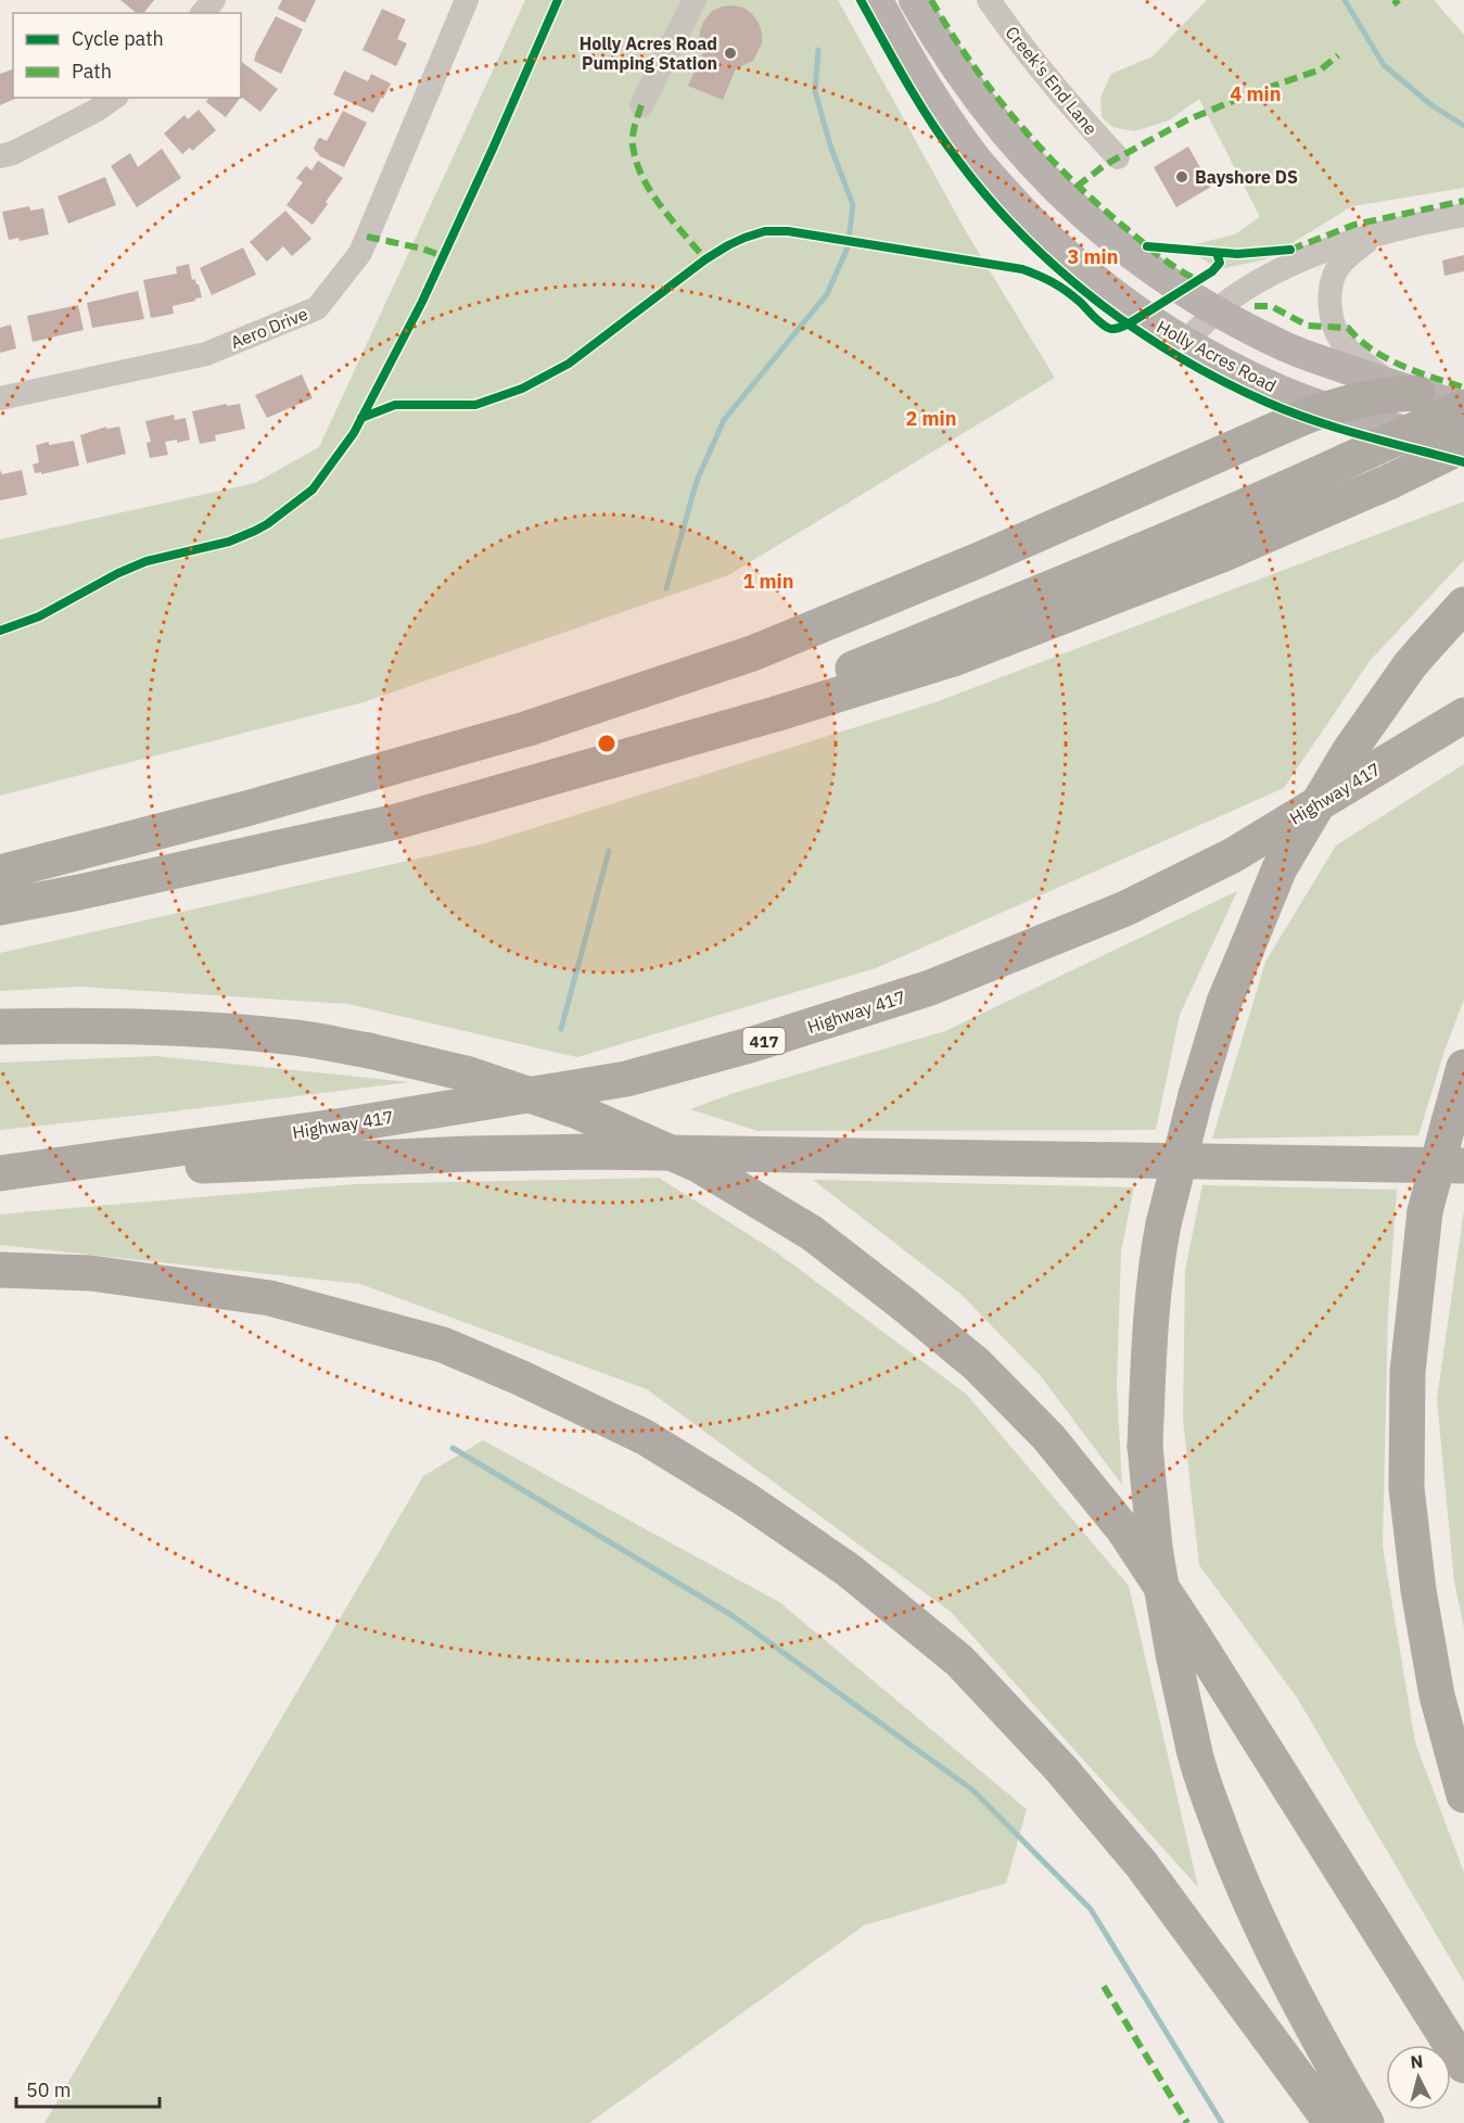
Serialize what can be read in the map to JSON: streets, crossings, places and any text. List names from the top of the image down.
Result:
{
  "streets": {
    "highway": ["Highway 417", "417"],
    "main road": ["Holly Acres Road"],
    "street": ["Creek's End Lane", "Aero Drive"]
  },
  "places": ["Holly Acres Road Pumping Station", "Bayshore DS"],
  "legend": ["Cycle path", "Path"],
  "scale_bar": "50 m",
  "north": "top",
  "rings": [
    "4 min",
    "3 min",
    "2 min",
    "1 min"
  ]
}
